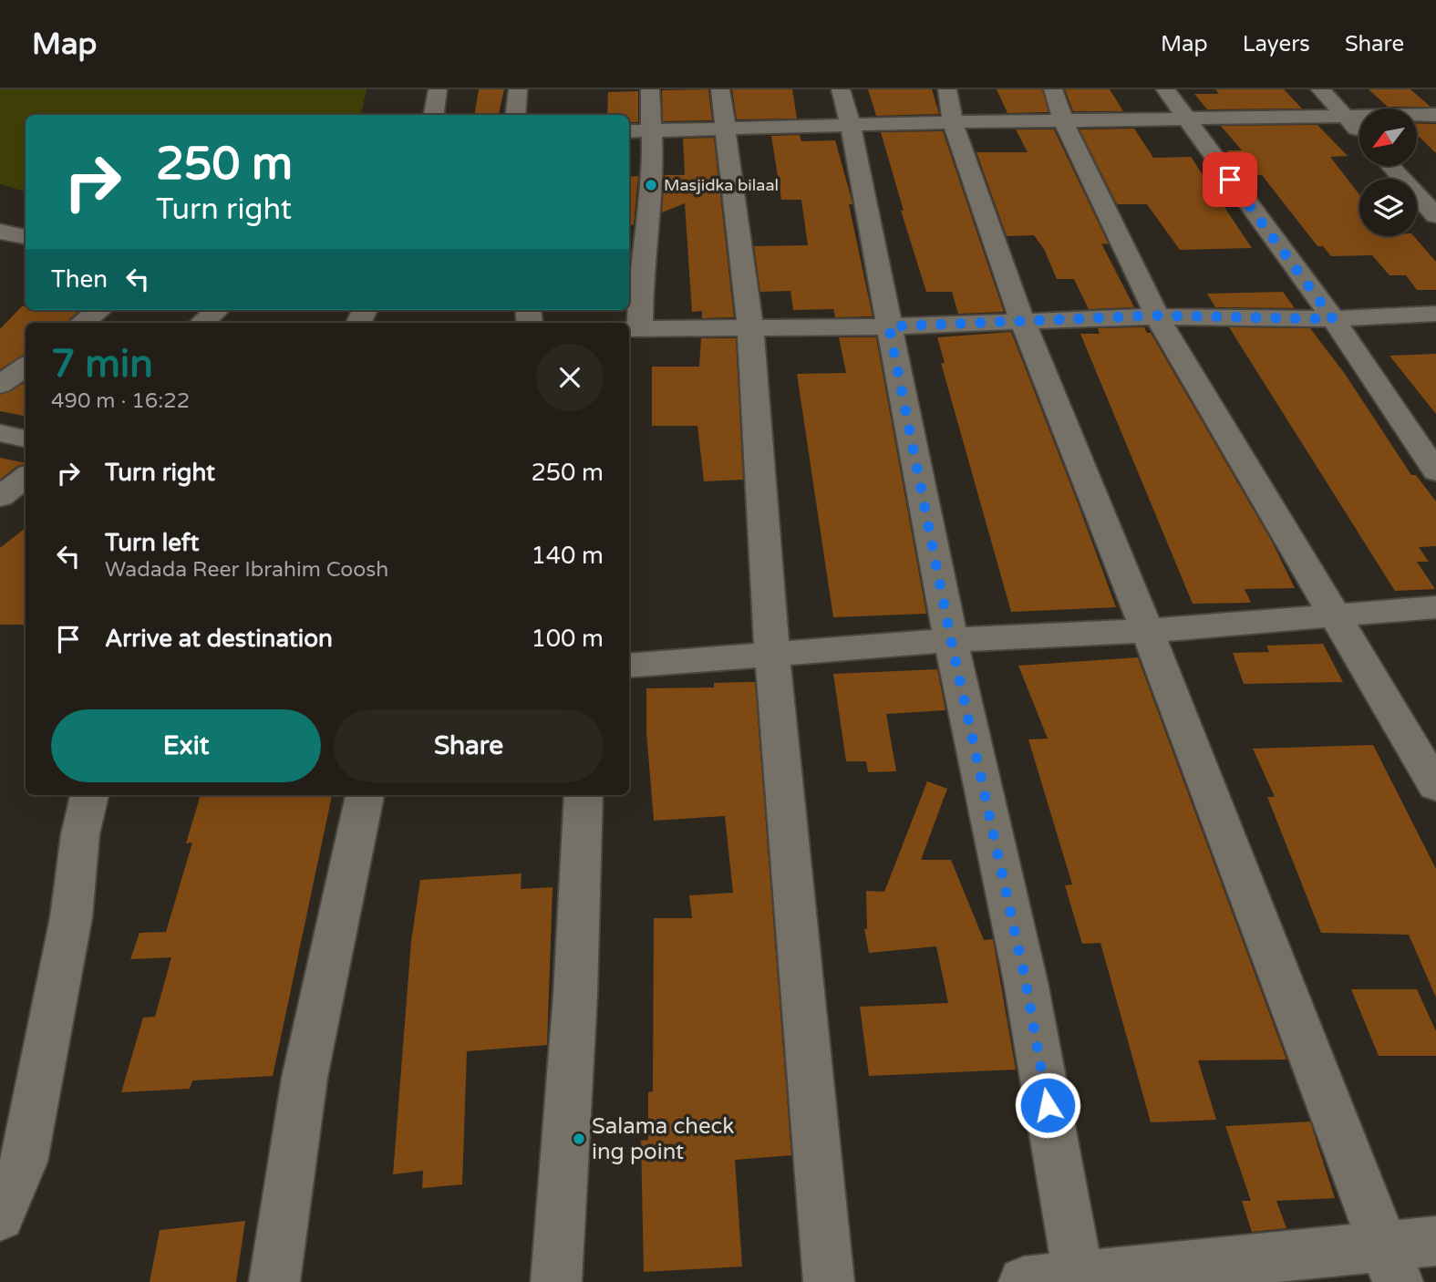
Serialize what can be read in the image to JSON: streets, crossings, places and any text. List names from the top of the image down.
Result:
{
  "places": ["Masjidka bilaal", "Salama check ing point"],
  "north": "bottom left",
  "page": {
    "header": "Map",
    "nav": ["Map", "Layers", "Share"],
    "turn": ["250 m", "Turn right"],
    "then": "Then",
    "heading": ["7 min", "490 m · 16:22"],
    "list": [
      {
        "name": "Turn right",
        "value": "250 m"
      },
      {
        "name": "Turn left",
        "note": "Wadada Reer Ibrahim Coosh",
        "value": "140 m"
      },
      {
        "name": "Arrive at destination",
        "value": "100 m"
      }
    ],
    "buttons": ["Exit", "Share"]
  }
}
